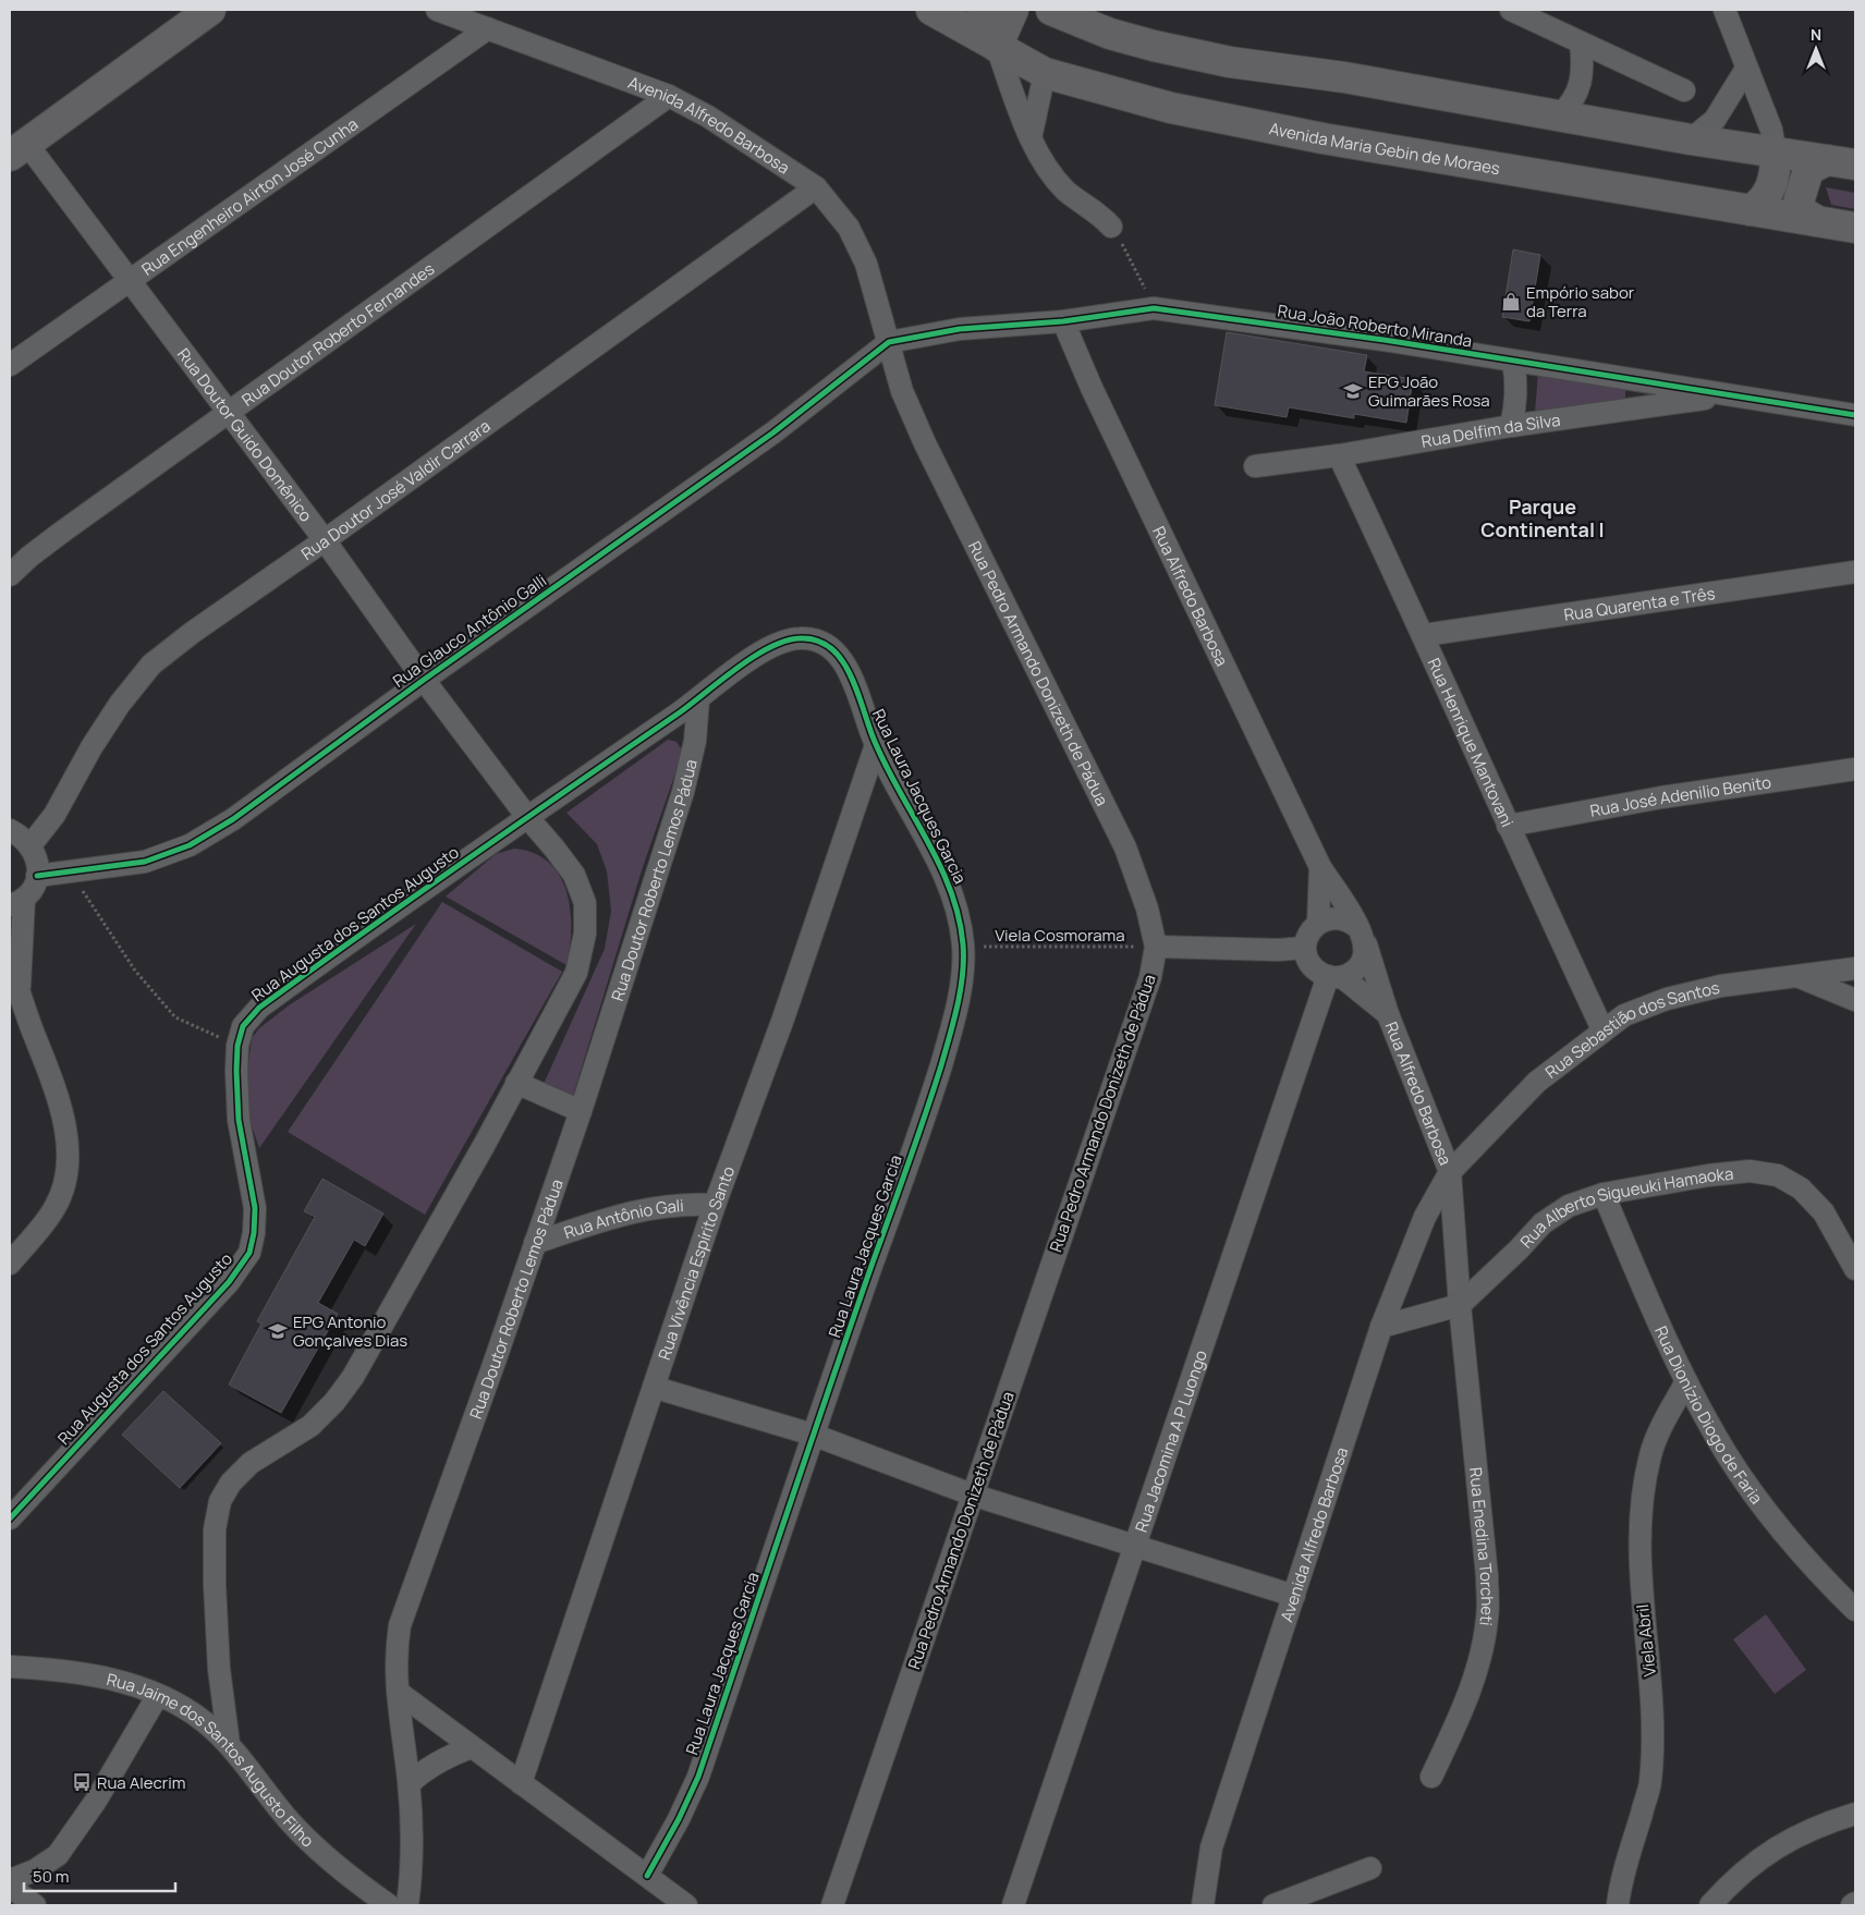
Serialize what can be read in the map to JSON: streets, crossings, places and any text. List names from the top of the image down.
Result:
{
  "streets": {
    "main road": ["Avenida Maria Gebin de Moraes"],
    "street": [
      "Avenida Alfredo Barbosa",
      "Rua Engenheiro Airton José Cunha",
      "Rua João Roberto Miranda",
      "Rua Doutor Roberto Fernandes",
      "Rua Delfim da Silva",
      "Rua Doutor Guido Domênico",
      "Rua Doutor José Valdir Carrara",
      "Rua Alfredo Barbosa",
      "Rua Quarenta e Três",
      "Rua Glauco Antônio Galli",
      "Rua Pedro Armando Donizeth de Pádua",
      "Rua Henrique Mantovani",
      "Rua Laura Jacques Garcia",
      "Rua José Adenilio Benito",
      "Rua Doutor Roberto Lemos Pádua",
      "Rua Augusta dos Santos Augusto",
      "Rua Sebastião dos Santos",
      "Rua Alberto Sigueuki Hamaoka",
      "Rua Antônio Gali",
      "Rua Vivência Espírito Santo",
      "Rua Dionízio Diogo de Faria",
      "Rua Jacomina A P Luongo",
      "Rua Enedina Torcheti",
      "Viela Abril",
      "Rua Jaime dos Santos Augusto Filho"
    ],
    "path": ["Viela Cosmorama"]
  },
  "crossings": [
    ["Avenida Alfredo Barbosa", "Rua Engenheiro Airton José Cunha"],
    ["Avenida Alfredo Barbosa", "Rua João Roberto Miranda"],
    ["Avenida Alfredo Barbosa", "Rua Doutor Roberto Fernandes"],
    ["Avenida Alfredo Barbosa", "Rua Doutor José Valdir Carrara"],
    ["Avenida Alfredo Barbosa", "Rua Alfredo Barbosa"],
    ["Avenida Alfredo Barbosa", "Rua Glauco Antônio Galli"],
    ["Avenida Alfredo Barbosa", "Rua Pedro Armando Donizeth de Pádua"],
    ["Avenida Alfredo Barbosa", "Rua Sebastião dos Santos"],
    ["Avenida Alfredo Barbosa", "Rua Alberto Sigueuki Hamaoka"],
    ["Rua Engenheiro Airton José Cunha", "Rua Doutor Guido Domênico"],
    ["Rua João Roberto Miranda", "Rua Delfim da Silva"],
    ["Rua João Roberto Miranda", "Rua Alfredo Barbosa"],
    ["Rua João Roberto Miranda", "Rua Glauco Antônio Galli"],
    ["Rua João Roberto Miranda", "Rua Pedro Armando Donizeth de Pádua"],
    ["Rua Doutor Roberto Fernandes", "Rua Doutor Guido Domênico"],
    ["Rua Delfim da Silva", "Rua Henrique Mantovani"],
    ["Rua Doutor Guido Domênico", "Rua Doutor José Valdir Carrara"],
    ["Rua Doutor Guido Domênico", "Rua Glauco Antônio Galli"],
    ["Rua Doutor Guido Domênico", "Rua Augusta dos Santos Augusto"],
    ["Rua Doutor Guido Domênico", "Rua Jaime dos Santos Augusto Filho"],
    ["Rua Alfredo Barbosa", "Rua Sebastião dos Santos"],
    ["Rua Alfredo Barbosa", "Rua Alberto Sigueuki Hamaoka"],
    ["Rua Alfredo Barbosa", "Rua Jacomina A P Luongo"],
    ["Rua Alfredo Barbosa", "Rua Enedina Torcheti"],
    ["Rua Quarenta e Três", "Rua Henrique Mantovani"],
    ["Rua Glauco Antônio Galli", "Rua Pedro Armando Donizeth de Pádua"],
    ["Rua Pedro Armando Donizeth de Pádua", "Viela Cosmorama"],
    ["Rua Henrique Mantovani", "Rua José Adenilio Benito"],
    ["Rua Henrique Mantovani", "Rua Sebastião dos Santos"],
    ["Rua Laura Jacques Garcia", "Rua Augusta dos Santos Augusto"],
    ["Rua Laura Jacques Garcia", "Viela Cosmorama"],
    ["Rua Laura Jacques Garcia", "Rua Vivência Espírito Santo"],
    ["Rua Doutor Roberto Lemos Pádua", "Rua Augusta dos Santos Augusto"],
    ["Rua Doutor Roberto Lemos Pádua", "Rua Antônio Gali"],
    ["Rua Alberto Sigueuki Hamaoka", "Rua Dionízio Diogo de Faria"],
    ["Rua Alberto Sigueuki Hamaoka", "Rua Enedina Torcheti"],
    ["Rua Antônio Gali", "Rua Vivência Espírito Santo"],
    ["Rua Dionízio Diogo de Faria", "Viela Abril"]
  ],
  "districts": ["Parque Continental I"],
  "places": {
    "shop": ["Empório sabor da Terra"],
    "school or university": ["EPG João Guimarães Rosa", "EPG Antonio Gonçalves Dias"],
    "bus stop": ["Rua Alecrim"]
  },
  "scale_bar": "50 m",
  "north": "top"
}
